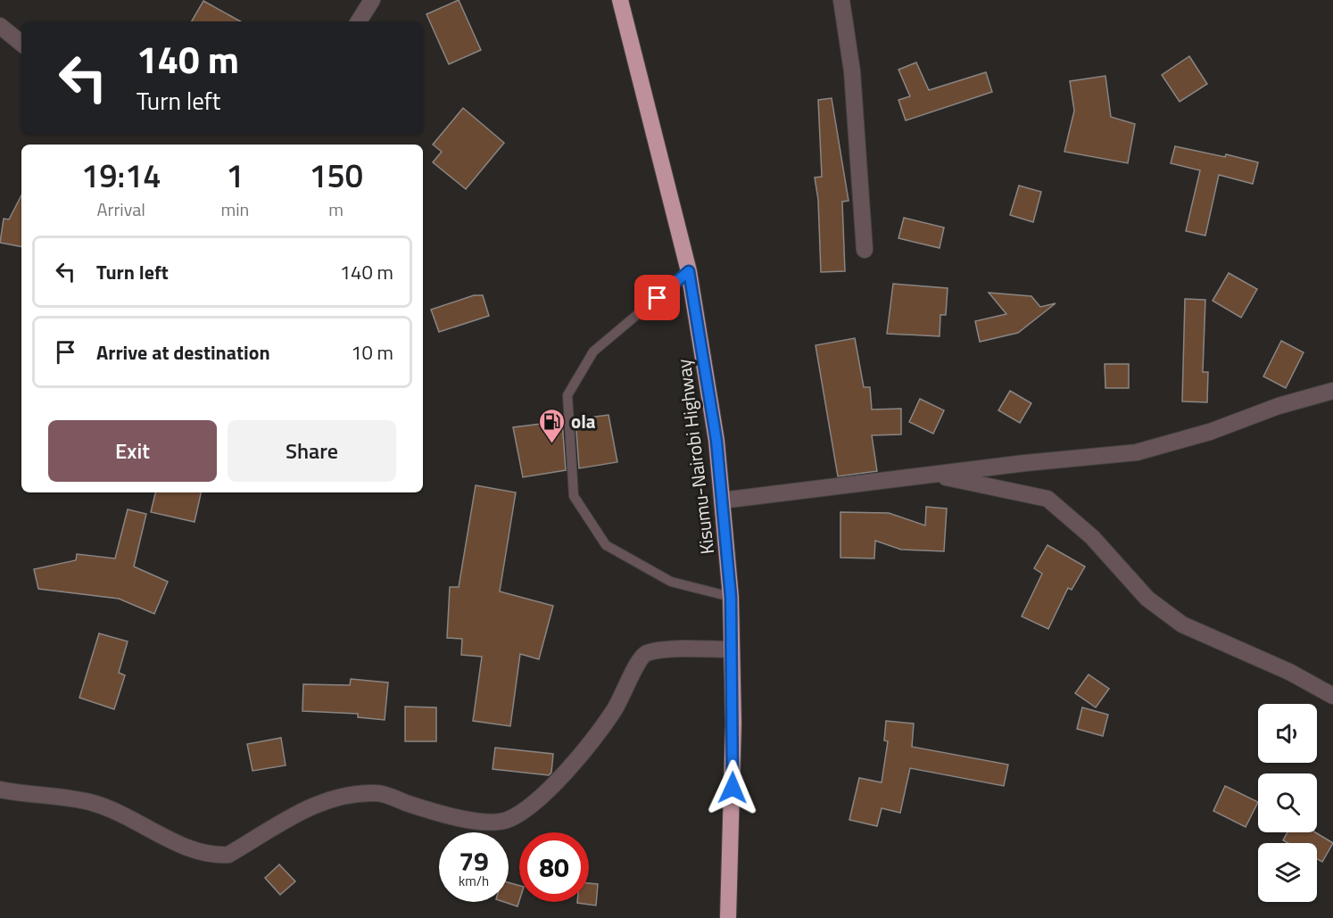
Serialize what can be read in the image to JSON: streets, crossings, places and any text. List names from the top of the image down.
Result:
{
  "streets": {
    "highway": ["Kisumu-Nairobi Highway"]
  },
  "places": {
    "fuel station": ["ola"]
  },
  "page": {
    "turn": ["140 m", "Turn left"],
    "eta": [
      "19:14",
      "Arrival",
      "1",
      "min",
      "150",
      "m"
    ],
    "list": [
      {
        "name": "Turn left",
        "value": "140 m"
      },
      {
        "name": "Arrive at destination",
        "value": "10 m"
      }
    ],
    "buttons": ["Exit", "Share"],
    "speed": "79 km/h",
    "limit": "80"
  }
}
